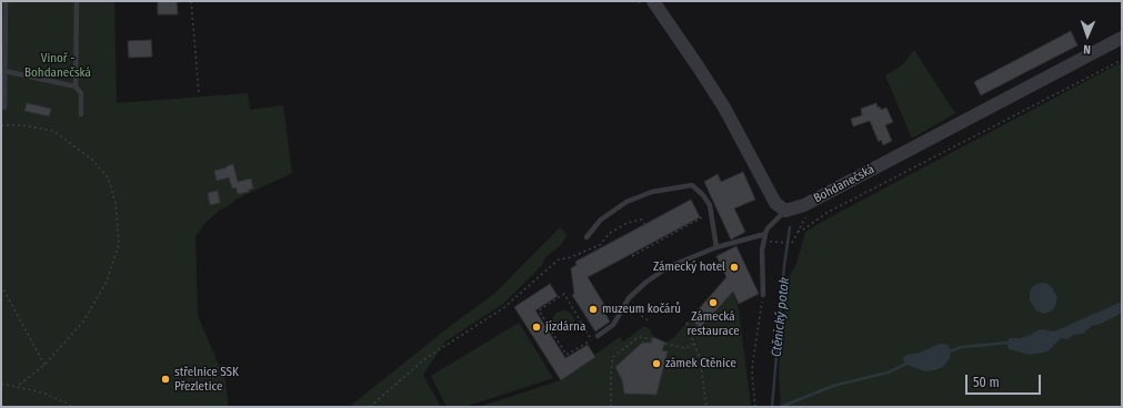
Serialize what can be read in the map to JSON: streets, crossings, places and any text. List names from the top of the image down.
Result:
{
  "streets": {
    "street": ["Bohdanečská"]
  },
  "water": ["Ctěnický potok"],
  "parks": ["Vinoř - Bohdanečská"],
  "places": [
    "Zámecký hotel",
    "Zámecká restaurace",
    "muzeum kočárů",
    "jízdárna",
    "zámek Ctěnice",
    "střelnice SSK Přezletice"
  ],
  "scale_bar": "50 m",
  "north": "bottom"
}
